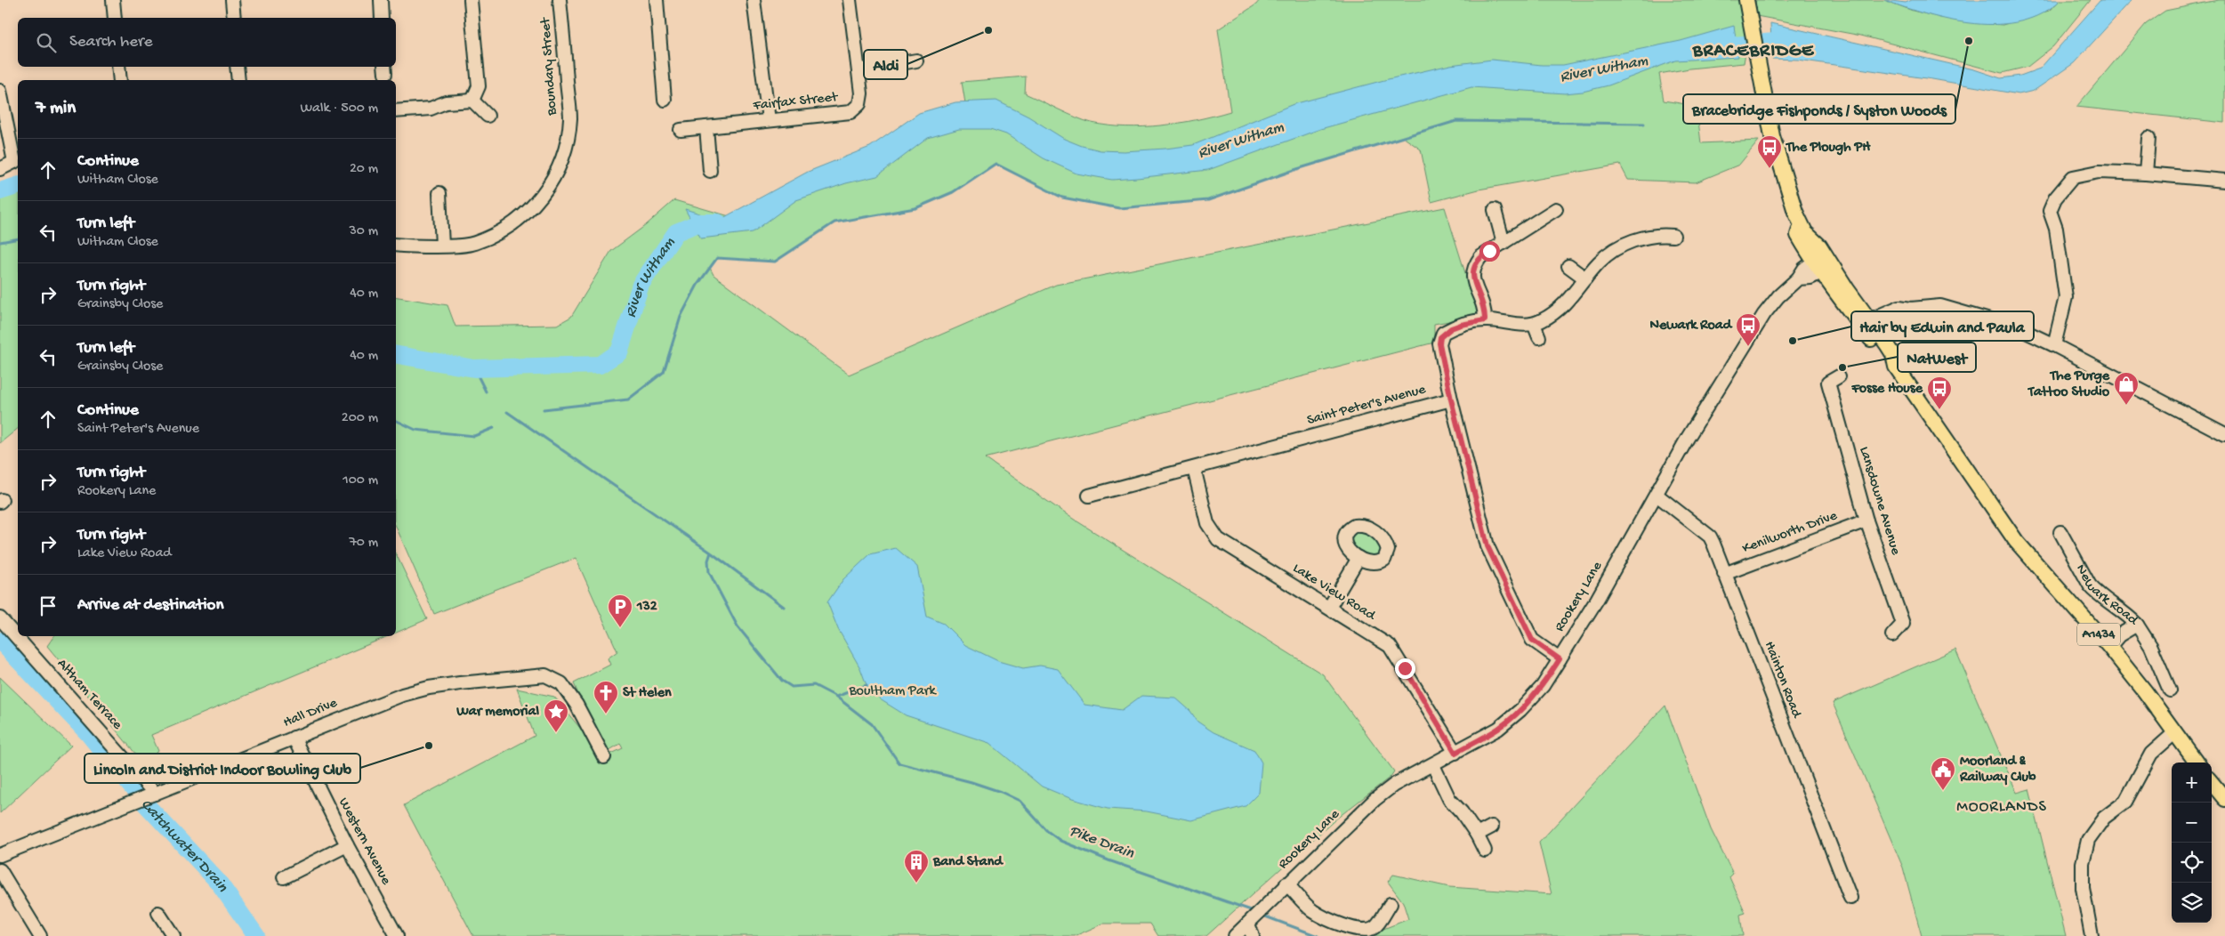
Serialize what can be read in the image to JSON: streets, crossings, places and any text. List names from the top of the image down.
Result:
{
  "streets": {
    "main road": ["A1434"],
    "street": [
      "Boundary Street",
      "Fairfax Street",
      "Saint Peter's Avenue",
      "Lansdowne Avenue",
      "Kenilworth Drive",
      "Lake View Road",
      "Newark Road",
      "Rookery Lane",
      "Hainton Road",
      "Altham Terrace",
      "Hall Drive",
      "Western Avenue"
    ]
  },
  "crossings": [
    ["Saint Peter's Avenue", "Lake View Road"],
    ["Lansdowne Avenue", "Kenilworth Drive"],
    ["Kenilworth Drive", "Hainton Road"],
    ["Lake View Road", "Rookery Lane"],
    ["Newark Road", "A1434"],
    ["Rookery Lane", "A1434"],
    ["Rookery Lane", "Hainton Road"],
    ["Altham Terrace", "Hall Drive"],
    ["Hall Drive", "Western Avenue"]
  ],
  "districts": ["BRACEBRIDGE", "MOORLANDS"],
  "water": ["River Witham", "Pike Drain", "Catchwater Drain"],
  "parks": ["Boultham Park"],
  "places": {
    "other": [
      "Aldi",
      "Bracebridge Fishponds / Syston Woods",
      "Hair by Edwin and Paula",
      "NatWest",
      "Lincoln and District Indoor Bowling Club"
    ],
    "bus stop": ["The Plough PH", "Newark Road", "Fosse House"],
    "shop": ["The Purge Tattoo Studio"],
    "parking": ["132"],
    "church": ["St Helen"],
    "place": ["War memorial"],
    "public building": ["Moorland & Railway Club"],
    "building": ["Band Stand"]
  },
  "page": {
    "search": "Search here",
    "heading": ["7 min", "Walk · 500 m"],
    "list": [
      ["Continue", "Witham Close", "20 m"],
      ["Turn left", "Witham Close", "30 m"],
      ["Turn right", "Grainsby Close", "40 m"],
      ["Turn left", "Grainsby Close", "40 m"],
      ["Continue", "Saint Peter's Avenue", "200 m"],
      ["Turn right", "Rookery Lane", "100 m"],
      ["Turn right", "Lake View Road", "70 m"],
      "Arrive at destination"
    ],
    "map_buttons": ["+", "−"]
  }
}
